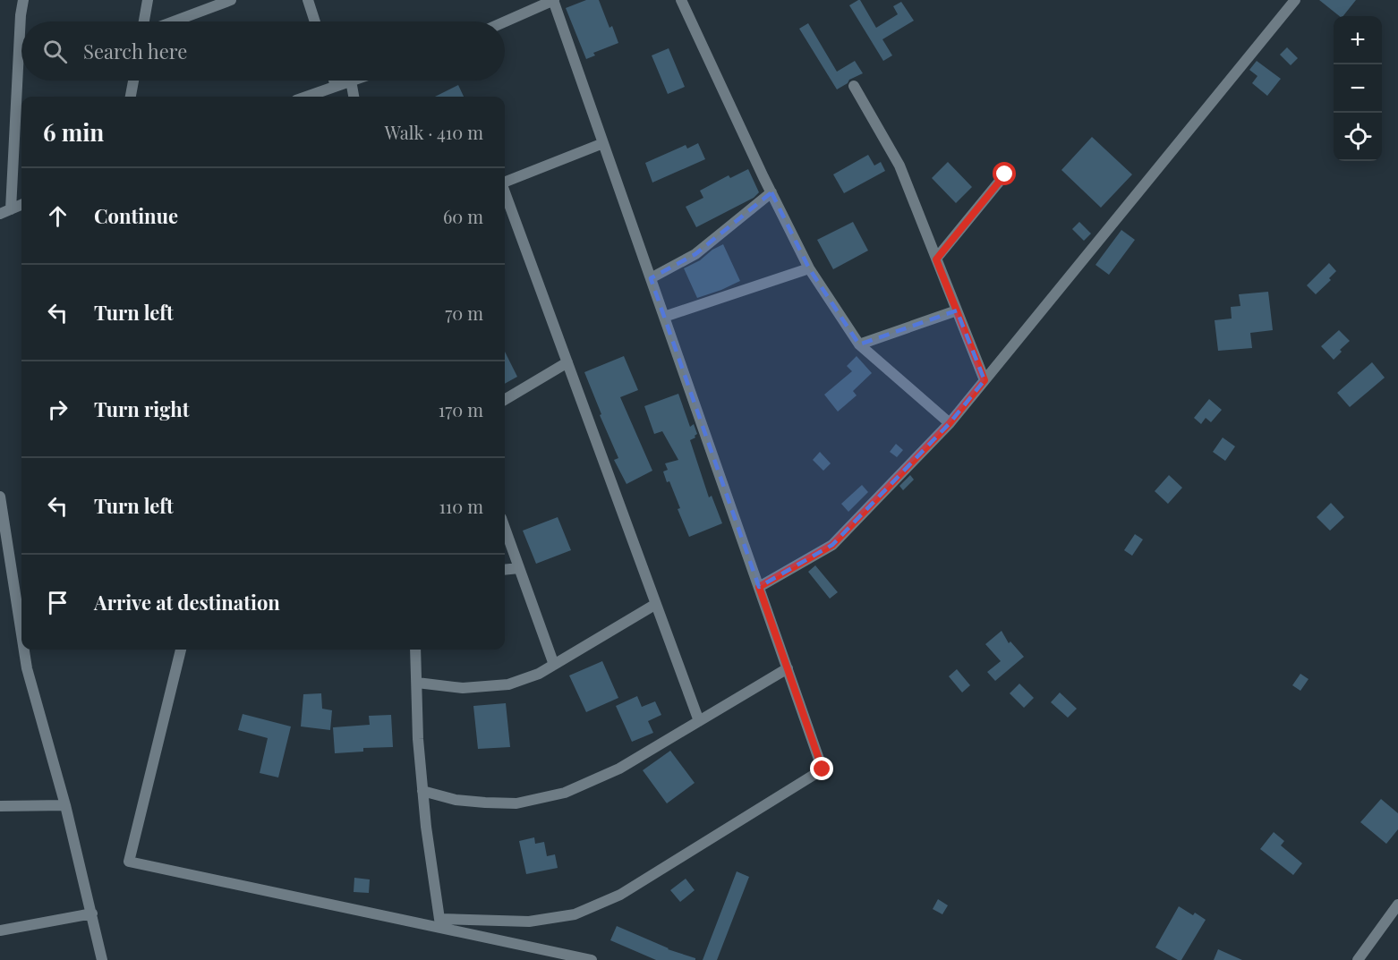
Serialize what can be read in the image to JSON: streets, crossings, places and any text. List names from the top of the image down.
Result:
{
  "page": {
    "map_buttons": ["+", "−"],
    "search": "Search here",
    "heading": ["6 min", "Walk · 410 m"],
    "list": [
      ["Continue", "60 m"],
      ["Turn left", "70 m"],
      ["Turn right", "170 m"],
      ["Turn left", "110 m"],
      "Arrive at destination"
    ]
  }
}
